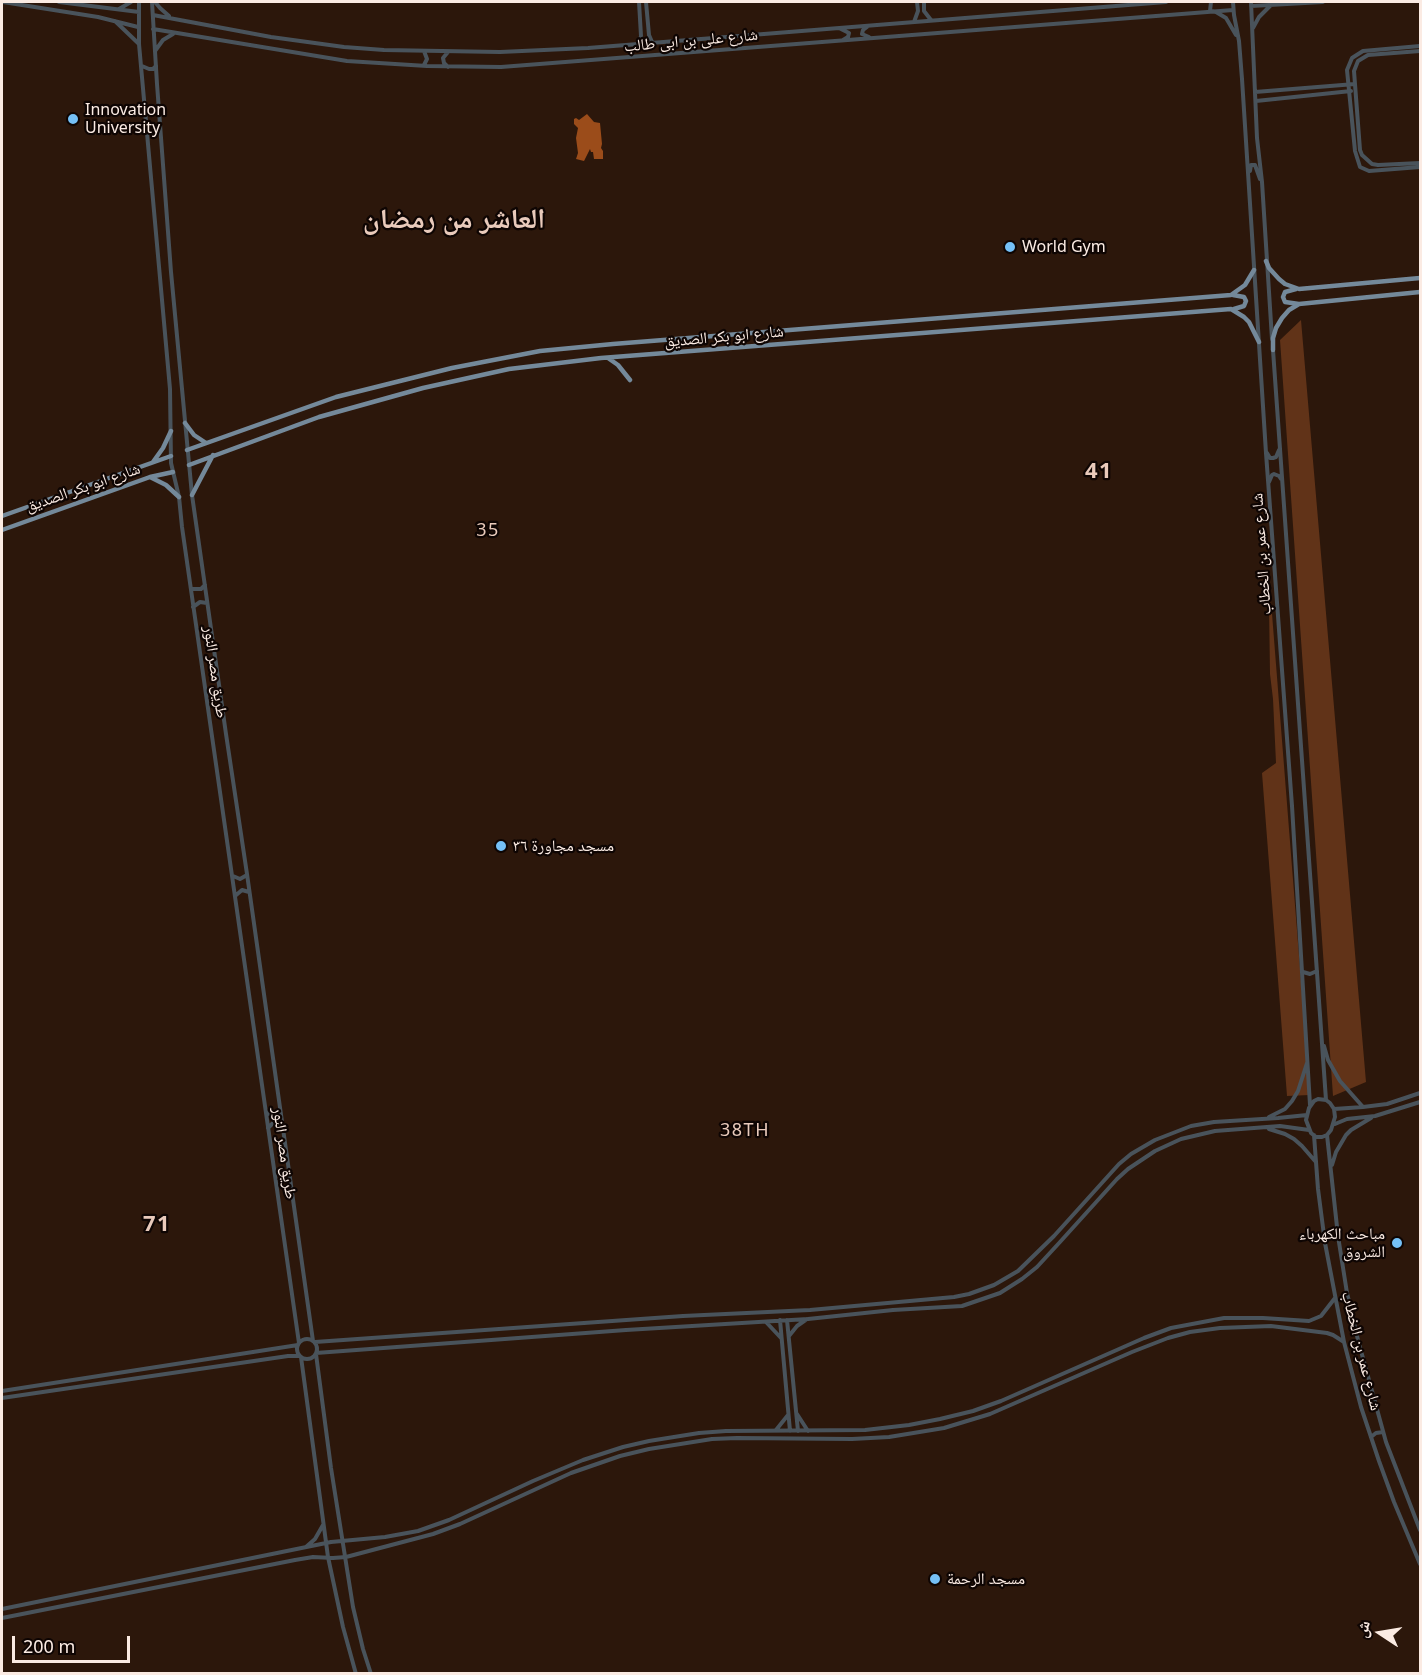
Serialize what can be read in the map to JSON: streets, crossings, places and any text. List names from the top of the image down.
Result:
{
  "streets": {
    "main road": ["شارع ابو بكر الصديق"],
    "street": ["شارع على بن ابى طالب", "شارع عمر بن الخطاب", "طريق مصر النور"]
  },
  "crossings": [
    ["شارع على بن ابى طالب", "شارع عمر بن الخطاب"],
    ["شارع على بن ابى طالب", "طريق مصر النور"],
    ["شارع ابو بكر الصديق", "طريق مصر النور"]
  ],
  "districts": [
    "العاشر من رمضان",
    "41",
    "35",
    "38TH",
    "71"
  ],
  "places": [
    "Innovation University",
    "World Gym",
    "مسجد مجاورة ٣٦",
    "مباحث الكهرباء الشروق",
    "مسجد الرحمة"
  ],
  "scale_bar": "200 m",
  "north": "left"
}
